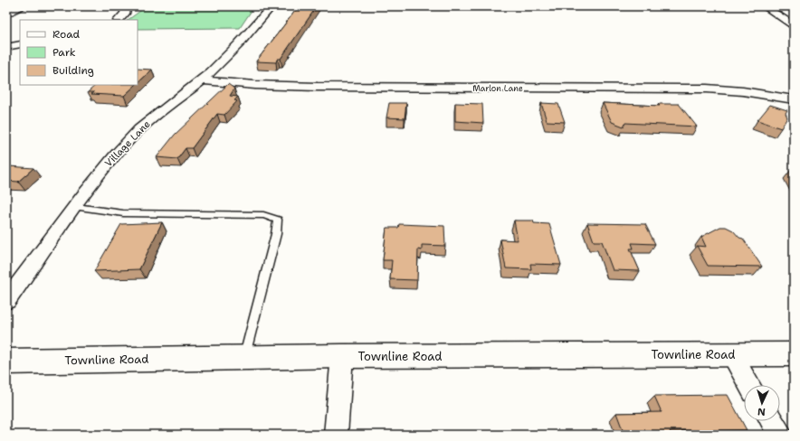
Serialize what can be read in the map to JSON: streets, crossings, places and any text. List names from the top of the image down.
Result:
{
  "streets": {
    "street": ["Marlon Lane", "Village Lane", "Townline Road"]
  },
  "crossings": [
    ["Marlon Lane", "Village Lane"]
  ],
  "legend": ["Road", "Park", "Building"],
  "north": "bottom"
}
